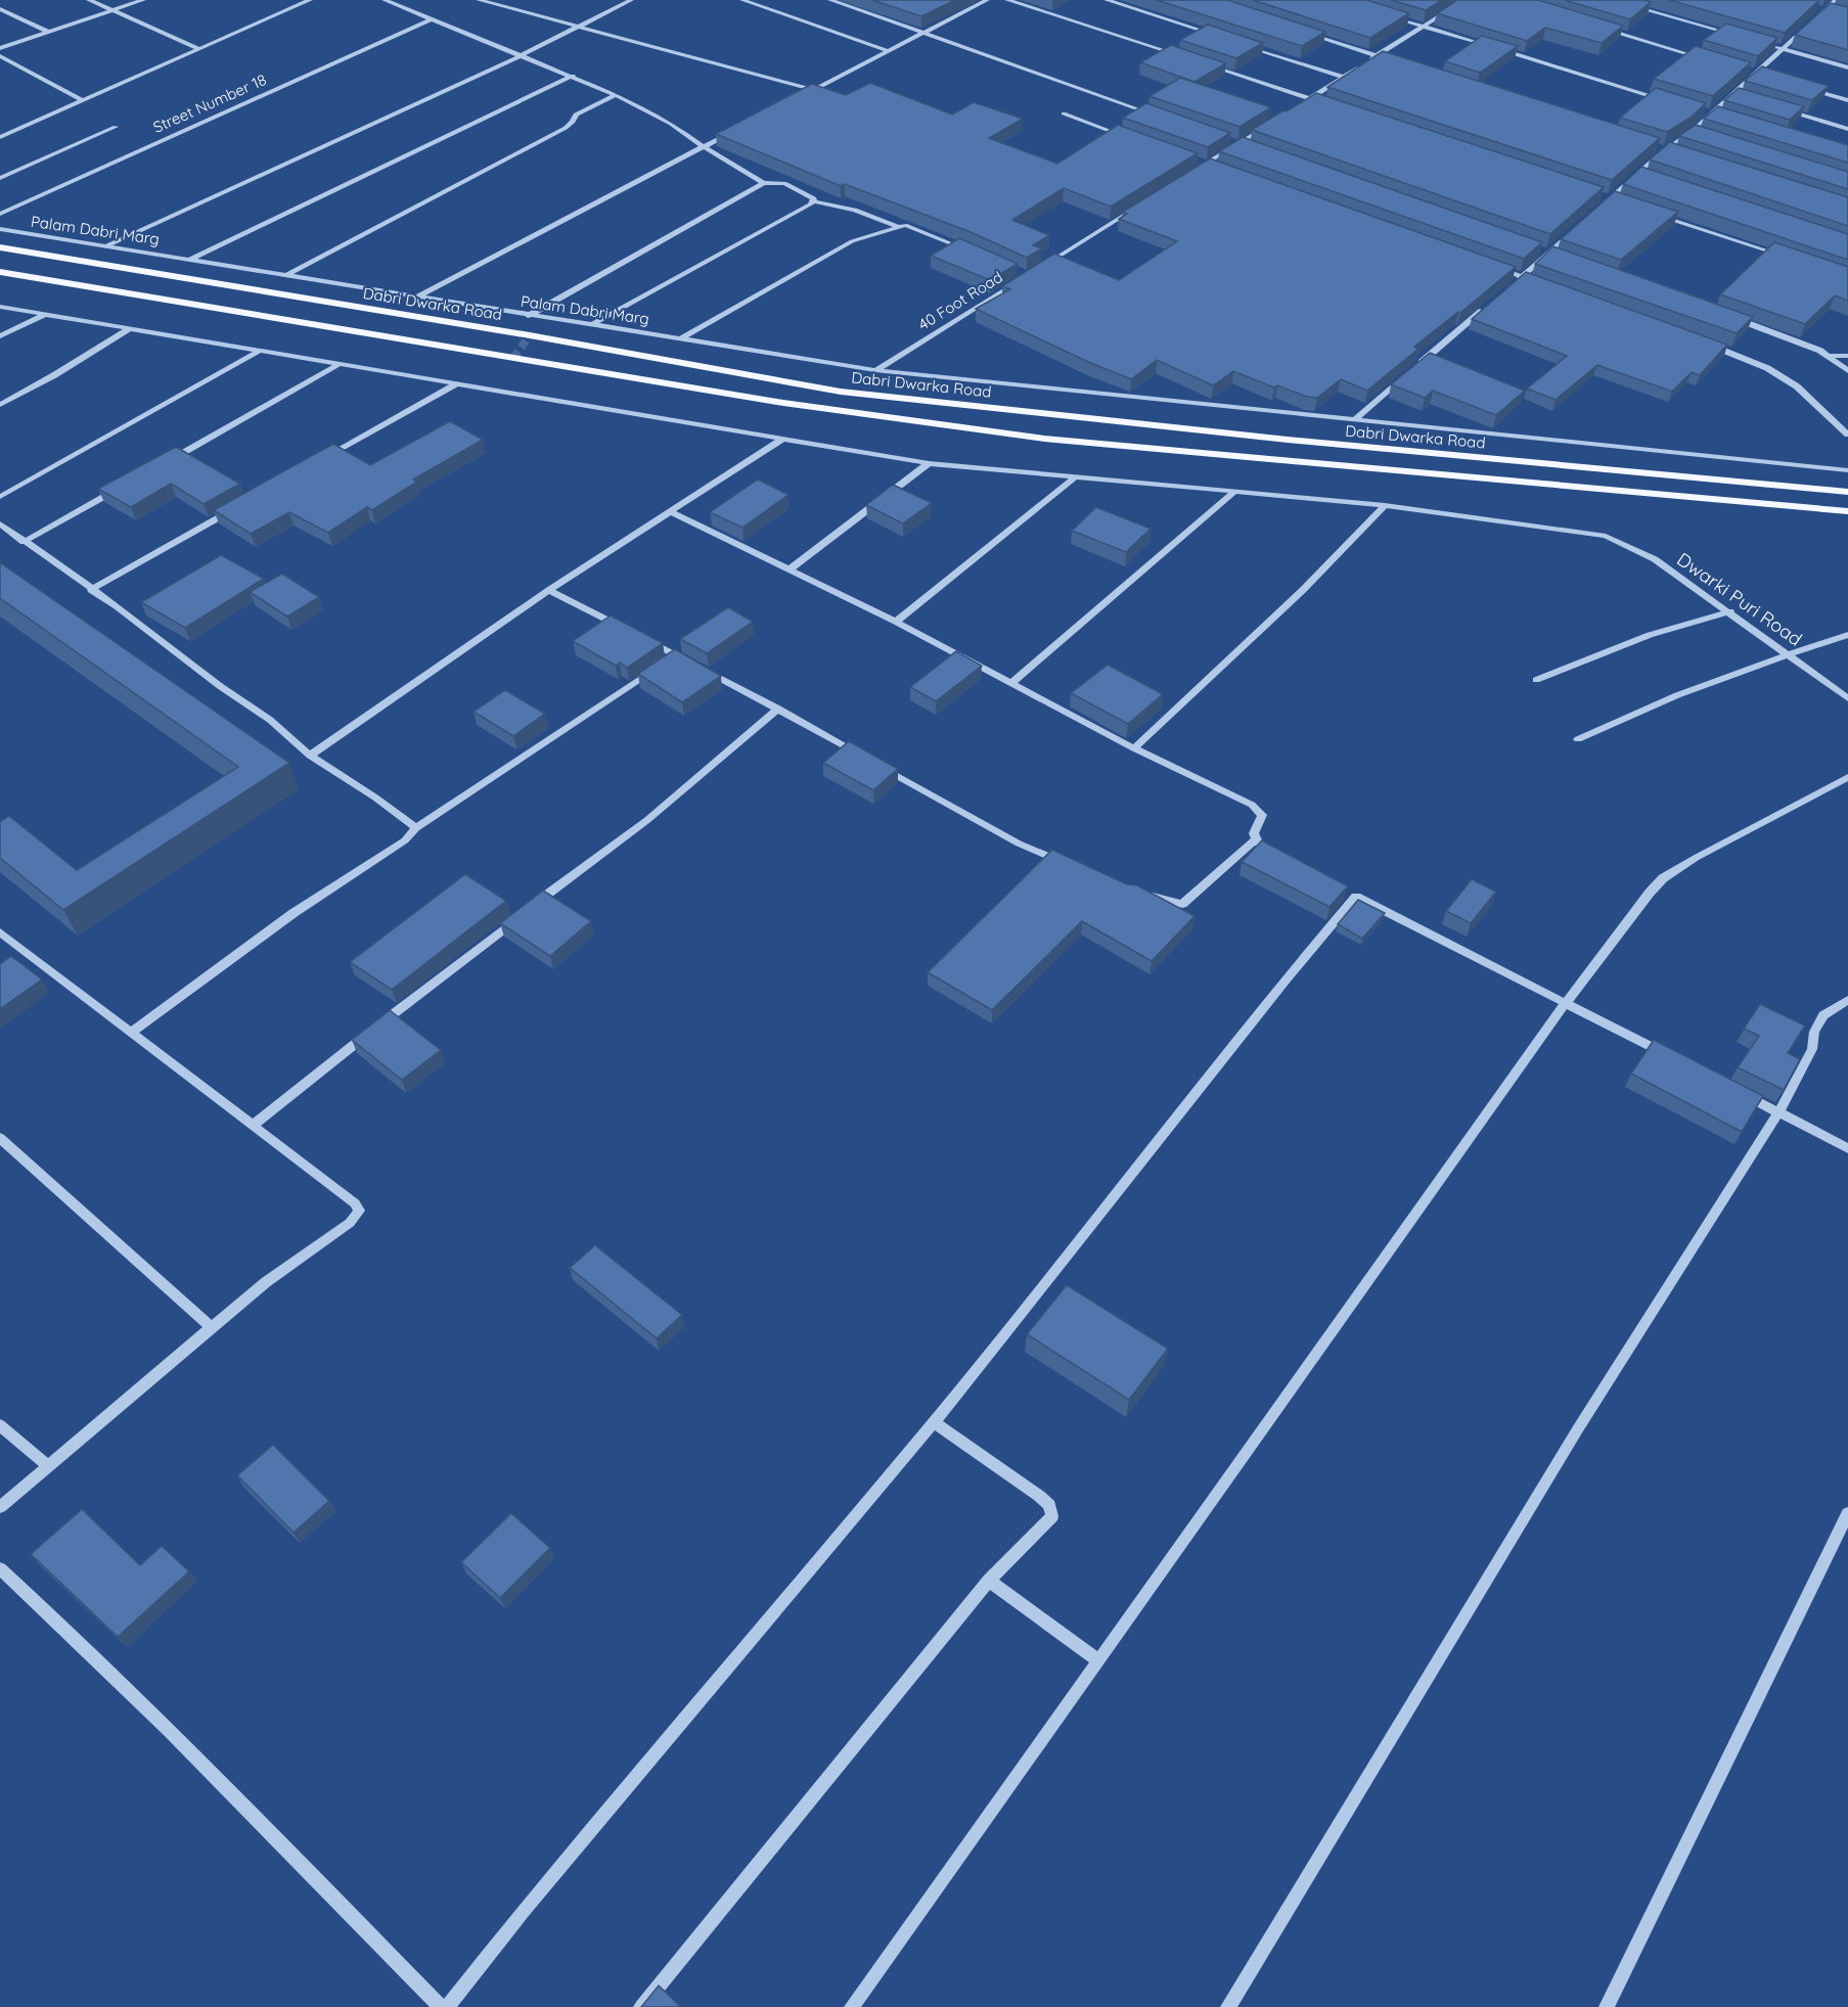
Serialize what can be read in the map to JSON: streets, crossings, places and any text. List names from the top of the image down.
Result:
{
  "streets": {
    "main road": ["Dabri Dwarka Road"],
    "street": [
      "Street Number 18",
      "Palam Dabri Marg",
      "40 Foot Road",
      "Dwarki Puri Road"
    ]
  },
  "crossings": [
    ["Palam Dabri Marg", "40 Foot Road"]
  ]
}
